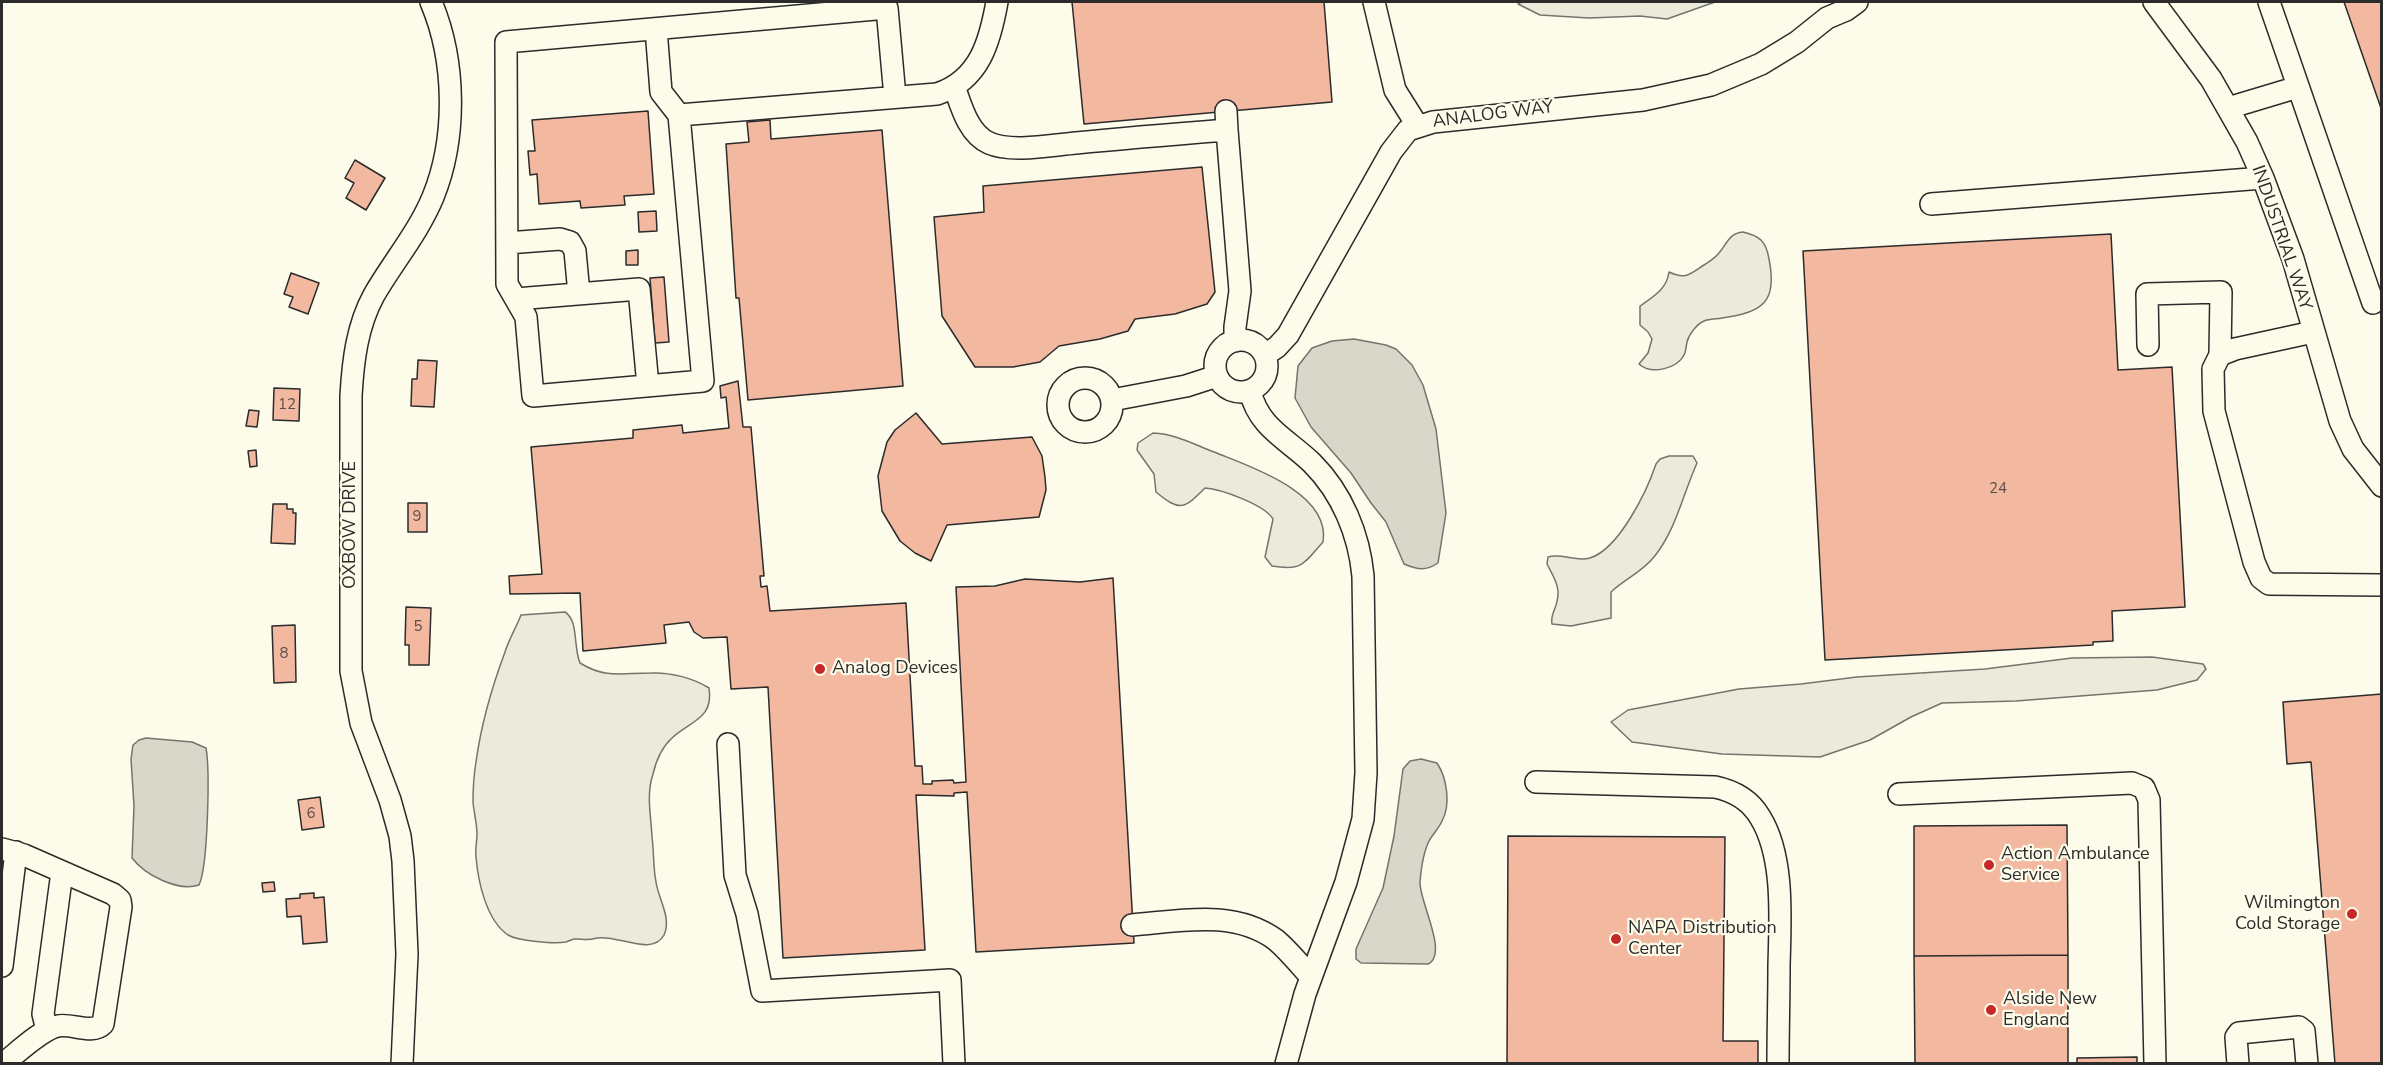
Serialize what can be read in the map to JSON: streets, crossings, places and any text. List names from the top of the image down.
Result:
{
  "streets": {
    "street": ["ANALOG WAY", "INDUSTRIAL WAY", "OXBOW DRIVE"]
  },
  "places": [
    "Analog Devices",
    "Action Ambulance Service",
    "Wilmington Cold Storage",
    "NAPA Distribution Center",
    "Alside New England"
  ],
  "house_numbers": [
    "12",
    "24",
    "9",
    "5",
    "8",
    "6"
  ]
}
